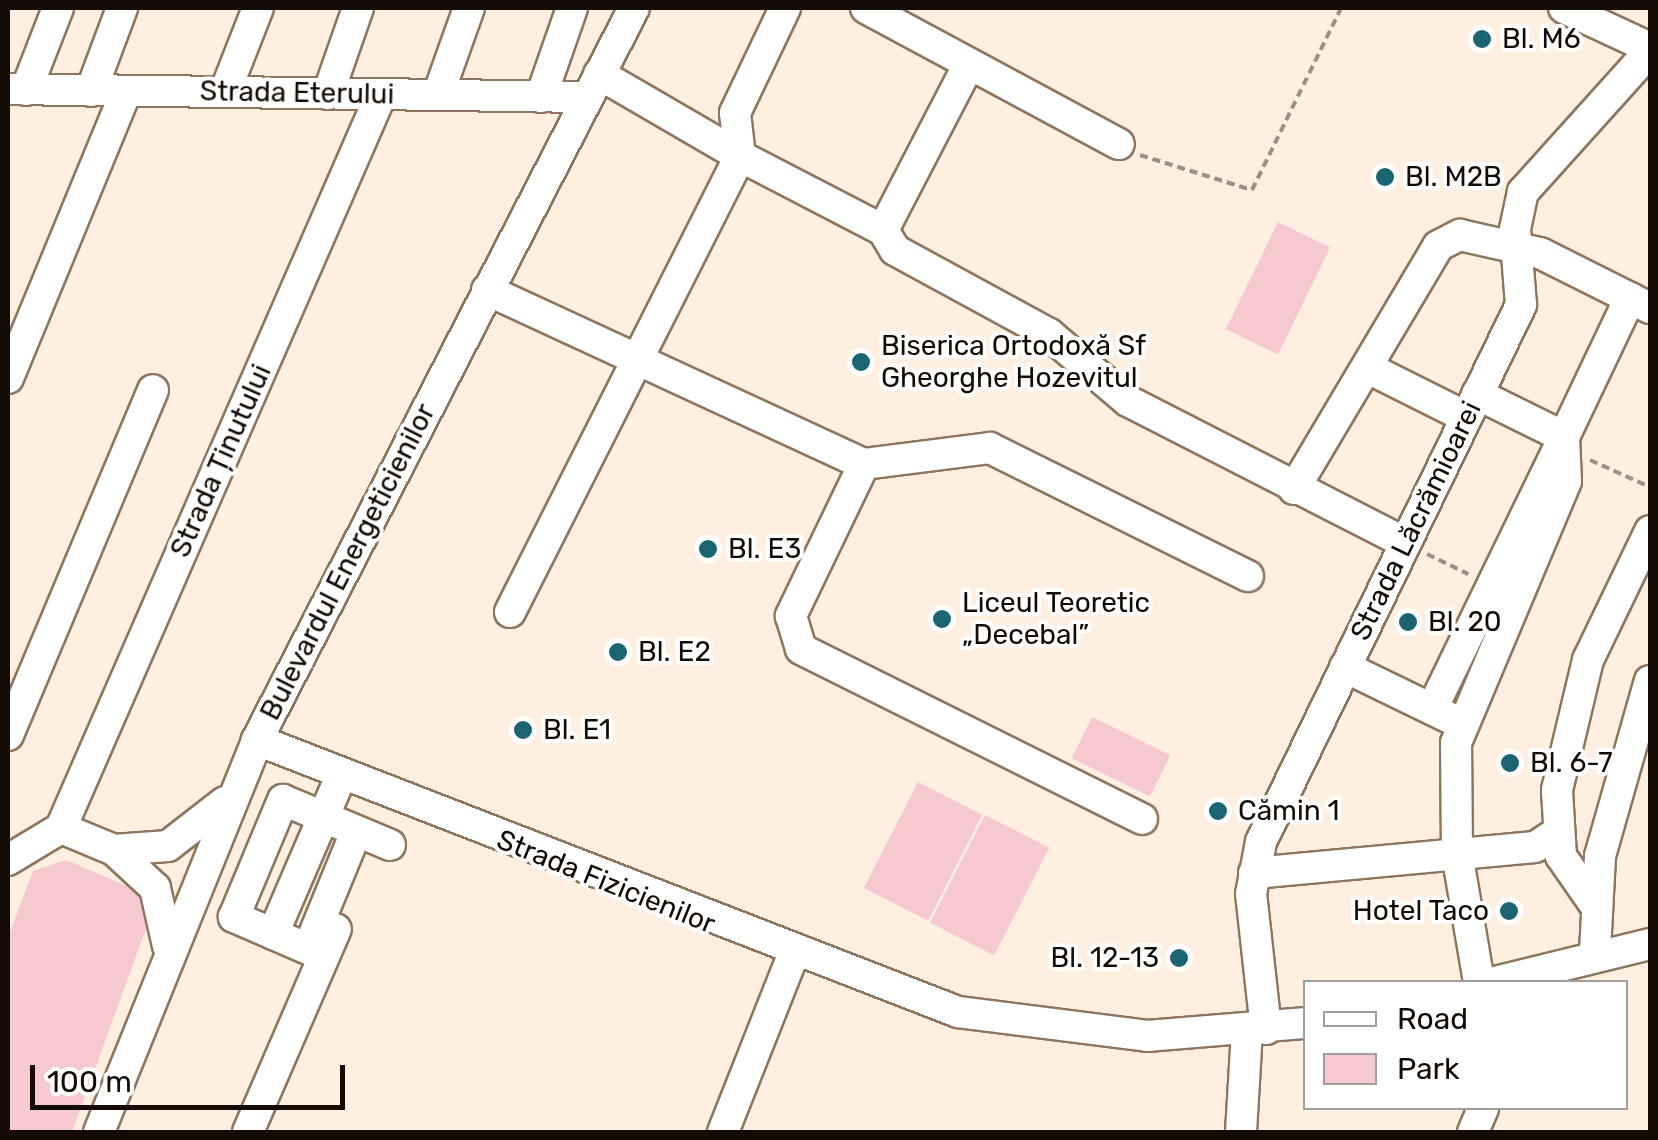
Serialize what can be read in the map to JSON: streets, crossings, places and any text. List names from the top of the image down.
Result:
{
  "streets": {
    "street": [
      "Strada Eterului",
      "Strada Ținutului",
      "Strada Lăcrămioarei",
      "Bulevardul Energeticienilor",
      "Strada Fizicienilor"
    ]
  },
  "crossings": [
    ["Strada Eterului", "Strada Ținutului"],
    ["Strada Eterului", "Bulevardul Energeticienilor"],
    ["Strada Lăcrămioarei", "Strada Fizicienilor"],
    ["Bulevardul Energeticienilor", "Strada Fizicienilor"]
  ],
  "places": [
    "Bl. M6",
    "Bl. M2B",
    "Biserica Ortodoxă Sf Gheorghe Hozevitul",
    "Bl. E3",
    "Liceul Teoretic „Decebal”",
    "Bl. 20",
    "Bl. E2",
    "Bl. E1",
    "Bl. 6-7",
    "Cămin 1",
    "Hotel Taco",
    "Bl. 12-13"
  ],
  "legend": ["Road", "Park"],
  "scale_bar": "100 m"
}
